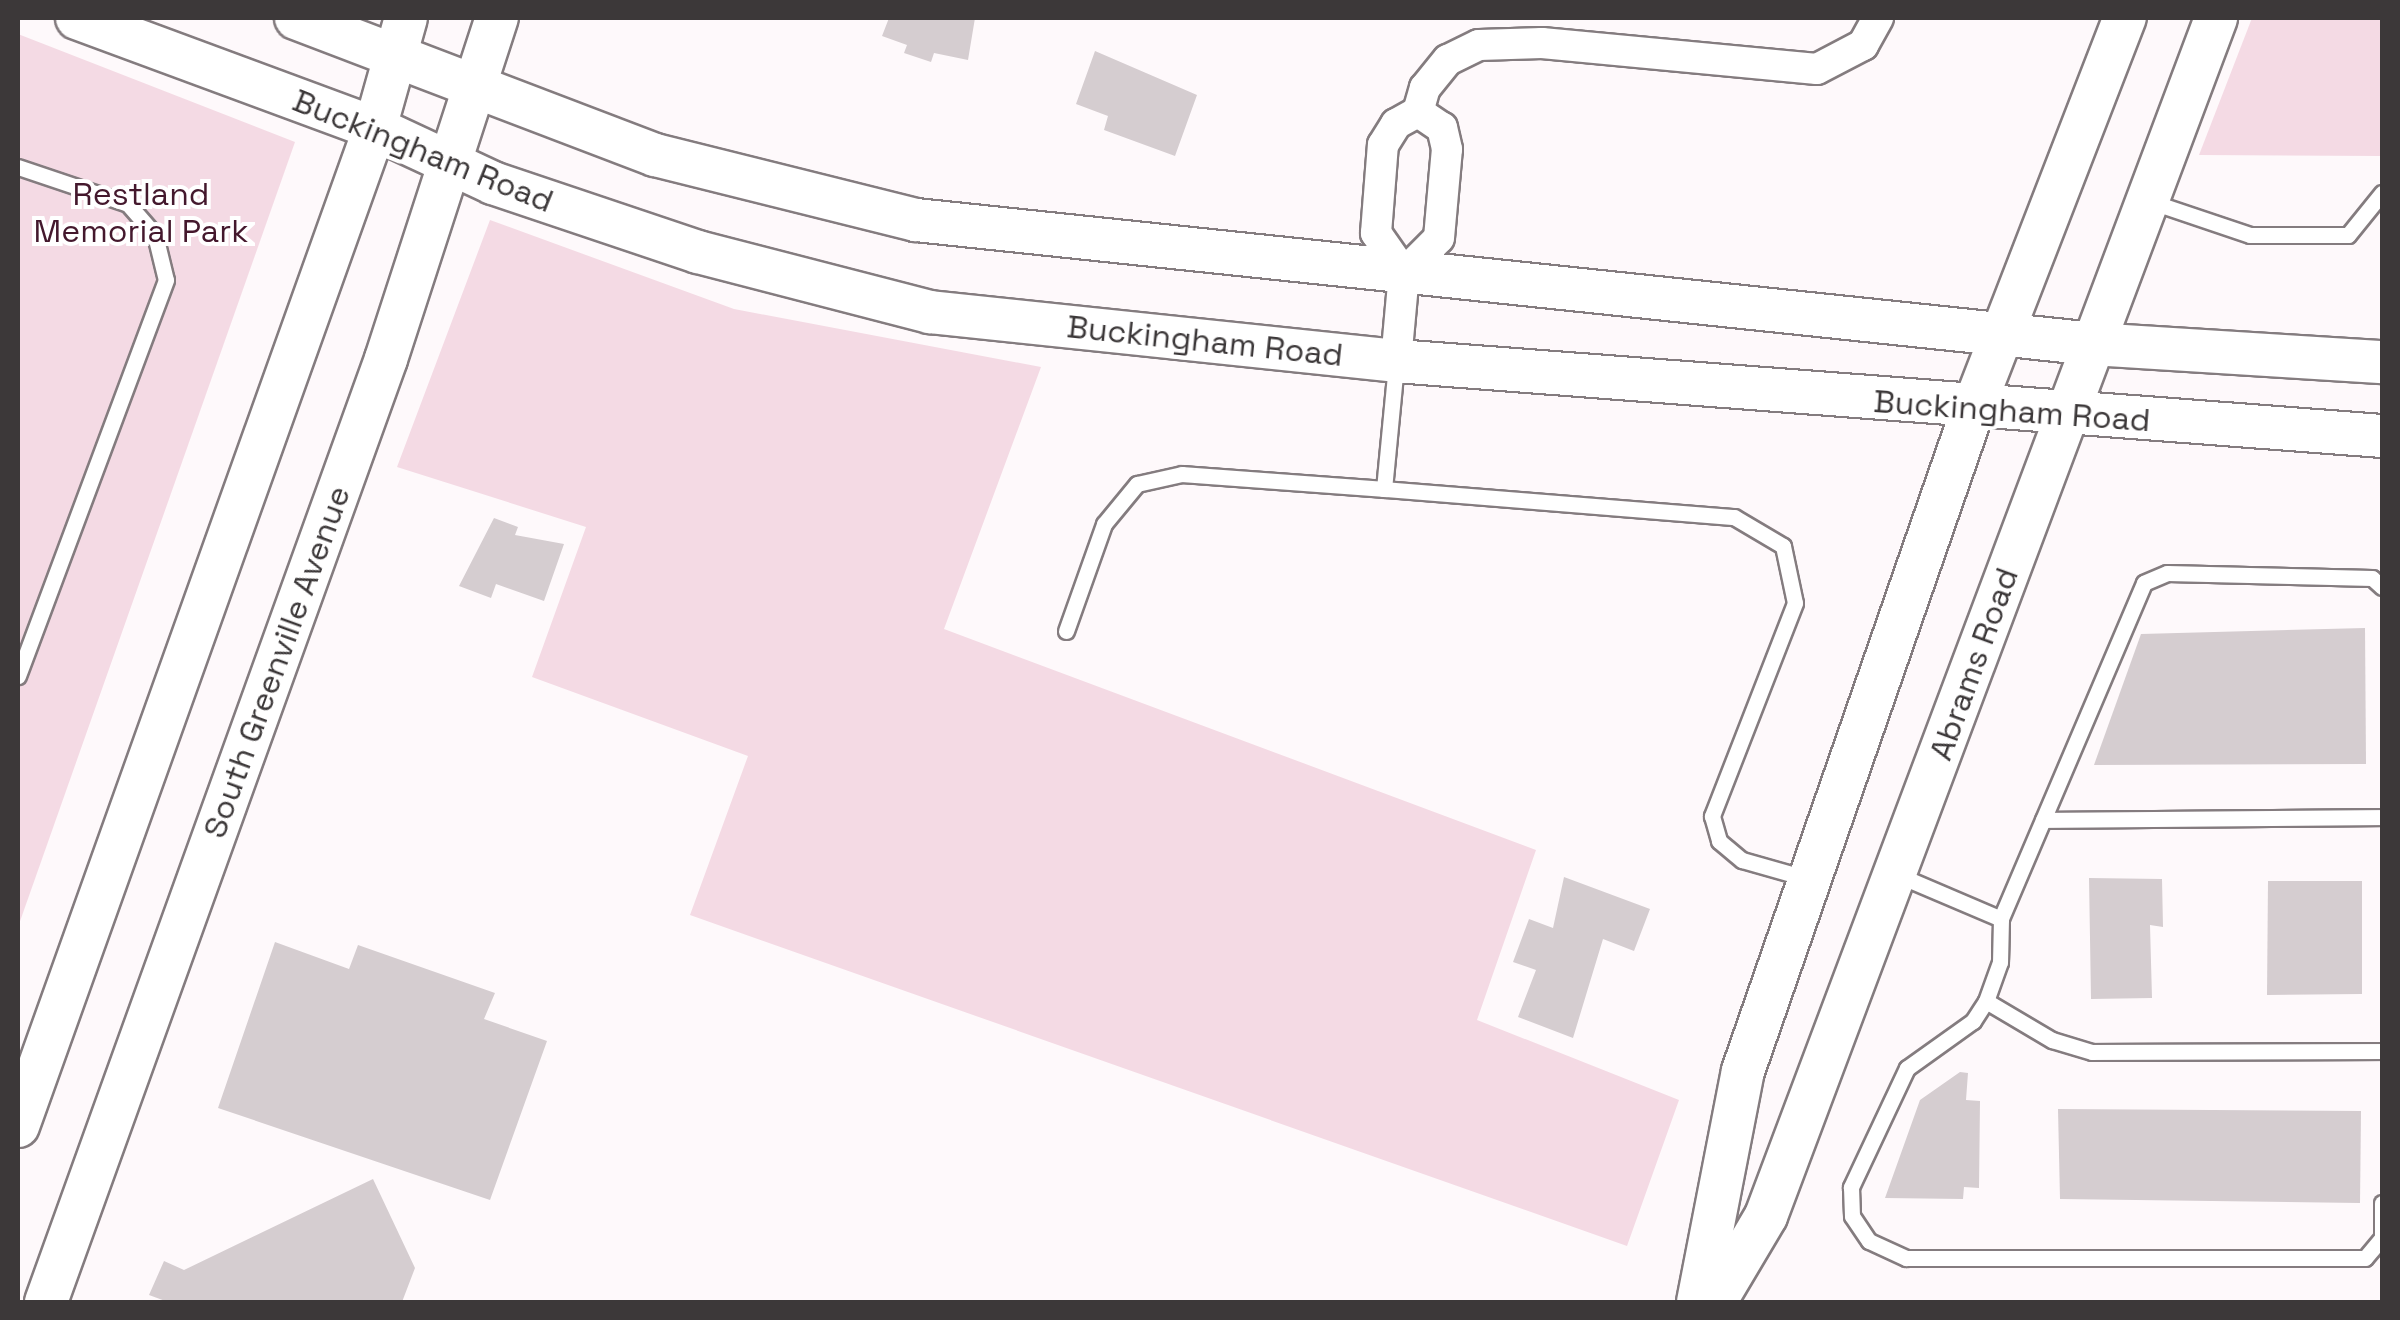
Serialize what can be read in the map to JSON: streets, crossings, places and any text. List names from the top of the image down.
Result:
{
  "streets": {
    "main road": ["Buckingham Road", "South Greenville Avenue", "Abrams Road"]
  },
  "crossings": [
    ["Buckingham Road", "South Greenville Avenue"],
    ["Buckingham Road", "Abrams Road"]
  ],
  "parks": ["Restland Memorial Park"]
}
